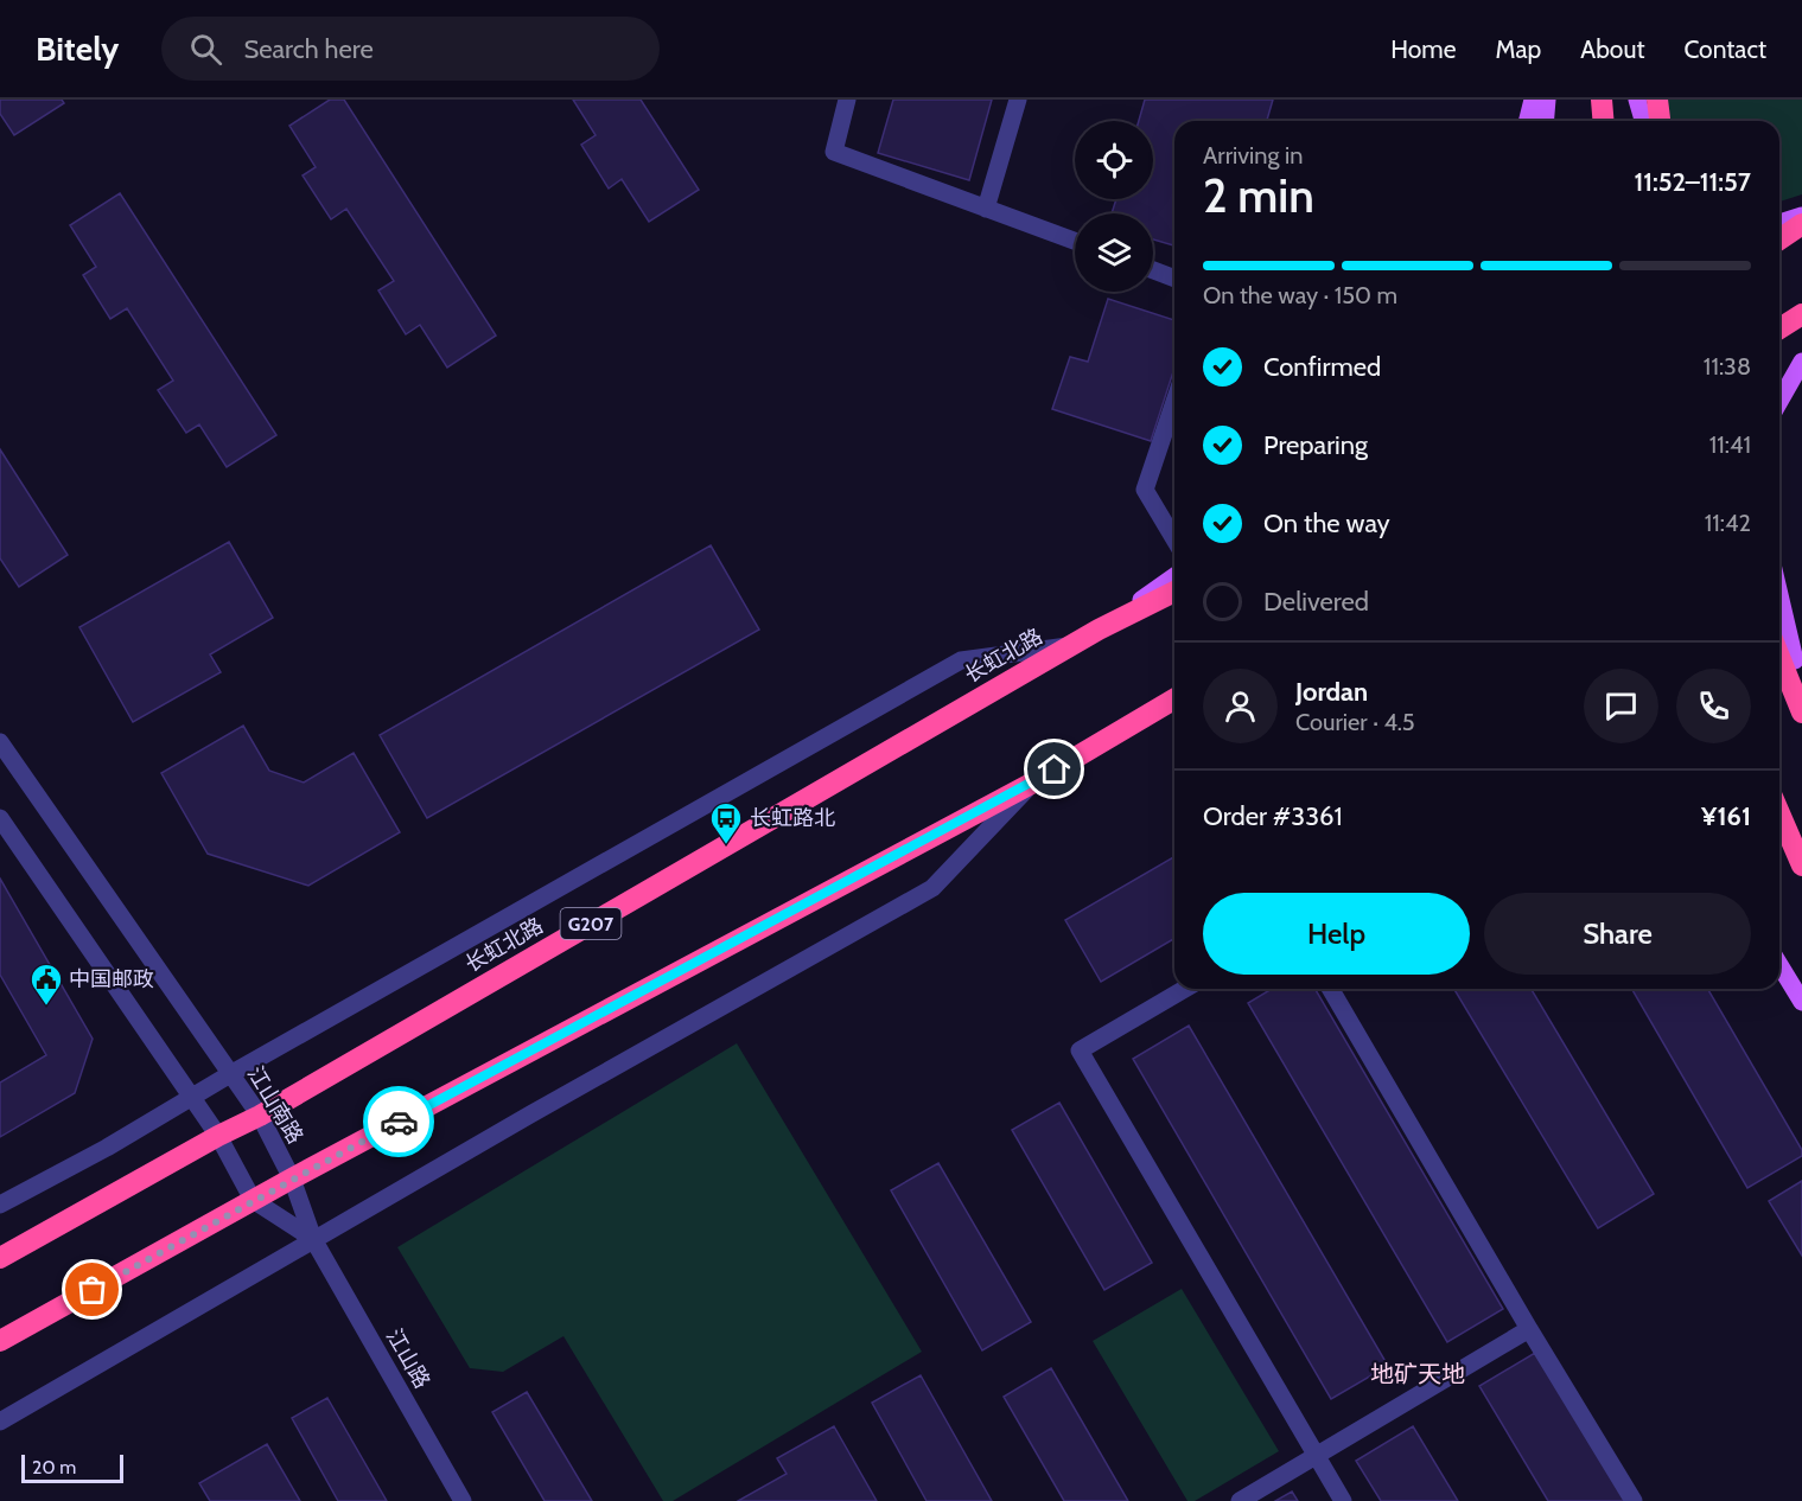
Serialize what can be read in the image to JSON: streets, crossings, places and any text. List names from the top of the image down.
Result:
{
  "streets": {
    "highway": ["长虹北路", "G207"],
    "street": ["江山南路", "江山路"]
  },
  "crossings": [
    ["长虹北路", "江山南路"],
    ["江山南路", "江山路"]
  ],
  "districts": ["地矿天地"],
  "places": {
    "bus stop": ["长虹路北"],
    "public building": ["中国邮政"]
  },
  "scale_bar": "20 m",
  "page": {
    "header": "Bitely",
    "search": "Search here",
    "nav": [
      "Home",
      "Map",
      "About",
      "Contact"
    ],
    "heading": ["2 min", "Arriving in", "11:52–11:57"],
    "panel": [
      "Jordan",
      "Courier · 4.5",
      "Order #3361",
      "¥161"
    ],
    "bar": "On the way · 150 m",
    "list": [
      ["Confirmed", "11:38"],
      ["Preparing", "11:41"],
      ["On the way", "11:42"],
      "Delivered"
    ],
    "buttons": ["Help", "Share"],
    "scale": "20 m"
  }
}
